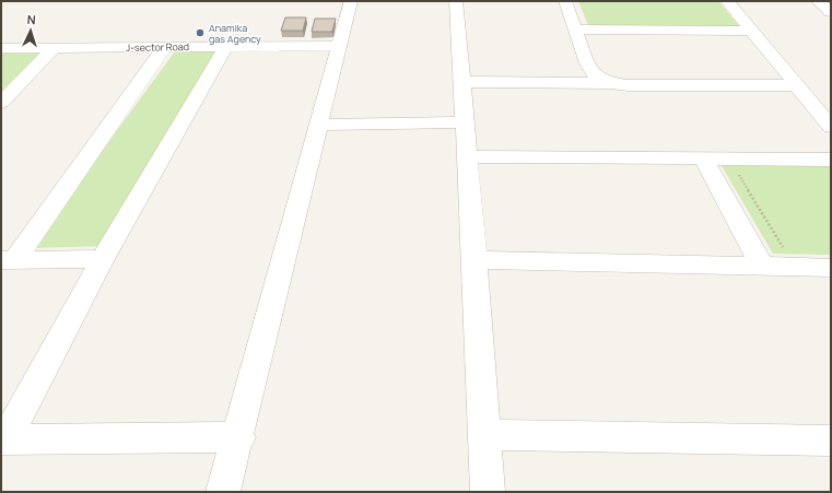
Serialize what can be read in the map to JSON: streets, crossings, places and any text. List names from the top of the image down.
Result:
{
  "streets": {
    "street": ["J-sector Road"]
  },
  "places": ["Anamika gas Agency"],
  "north": "top"
}
